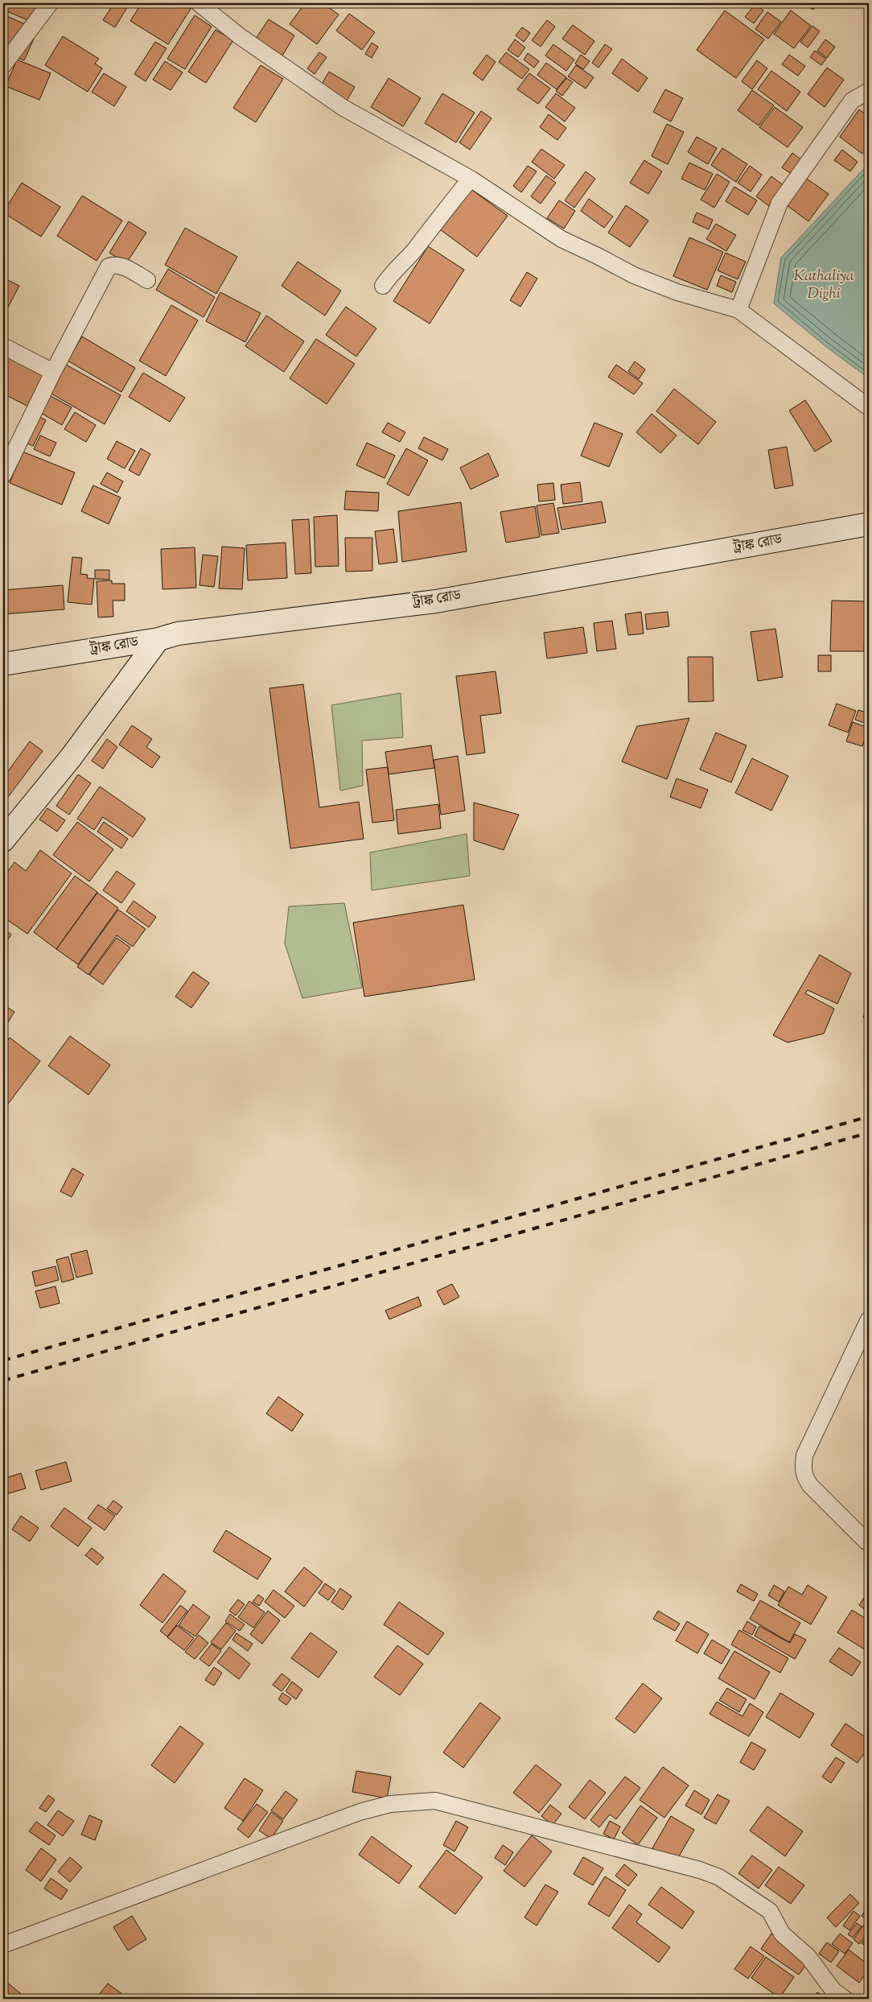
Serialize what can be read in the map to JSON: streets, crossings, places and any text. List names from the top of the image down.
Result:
{
  "streets": {
    "main road": ["ট্রাঙ্ক রোড"]
  },
  "water": ["Kathaliya Dighi"]
}
